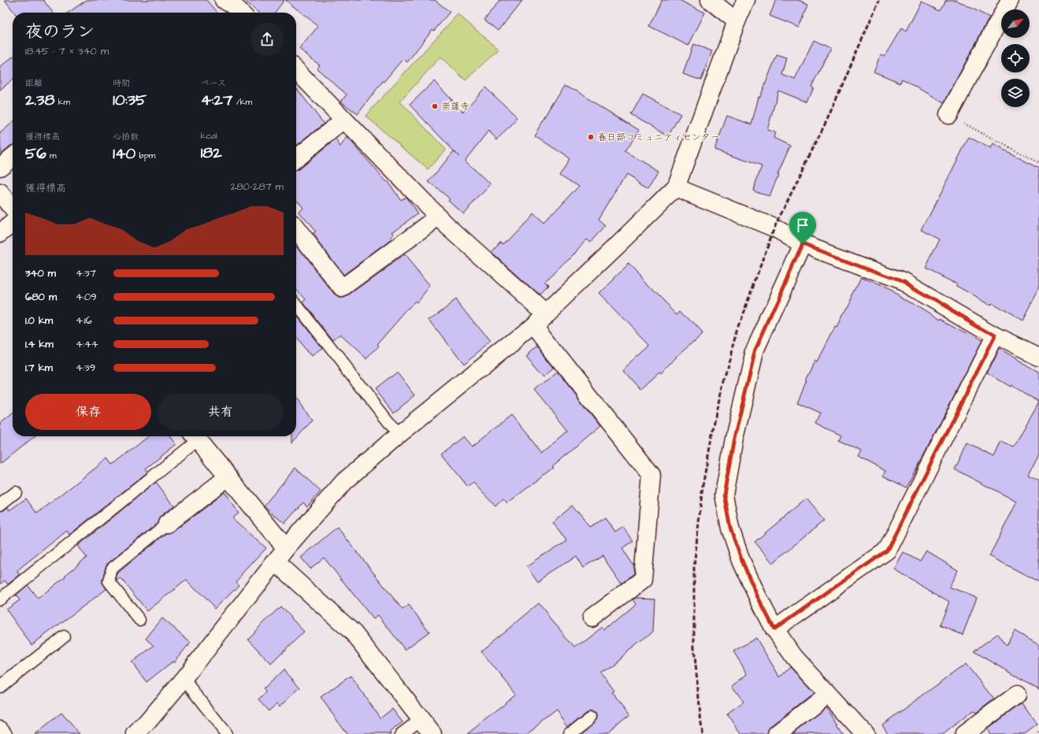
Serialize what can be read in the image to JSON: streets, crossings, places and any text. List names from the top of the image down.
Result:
{
  "places": ["崇蓮寺", "春日部コミュニティセンター"],
  "north": "top right",
  "page": {
    "heading": ["夜のラン", "18:45 · 7 × 340 m"],
    "stats": [
      ["距離", "2.38 km"],
      ["時間", "10:35"],
      ["ペース", "4:27 /km"],
      ["獲得標高", "56 m"],
      ["心拍数", "140 bpm"],
      ["kcal", "182"]
    ],
    "chart": ["獲得標高", "280–287 m"],
    "list": [
      {
        "name": "340 m",
        "note": "4:37"
      },
      {
        "name": "680 m",
        "note": "4:09"
      },
      {
        "name": "1.0 km",
        "note": "4:16"
      },
      {
        "name": "1.4 km",
        "note": "4:44"
      },
      {
        "name": "1.7 km",
        "note": "4:39"
      }
    ],
    "buttons": ["保存", "共有"]
  }
}
